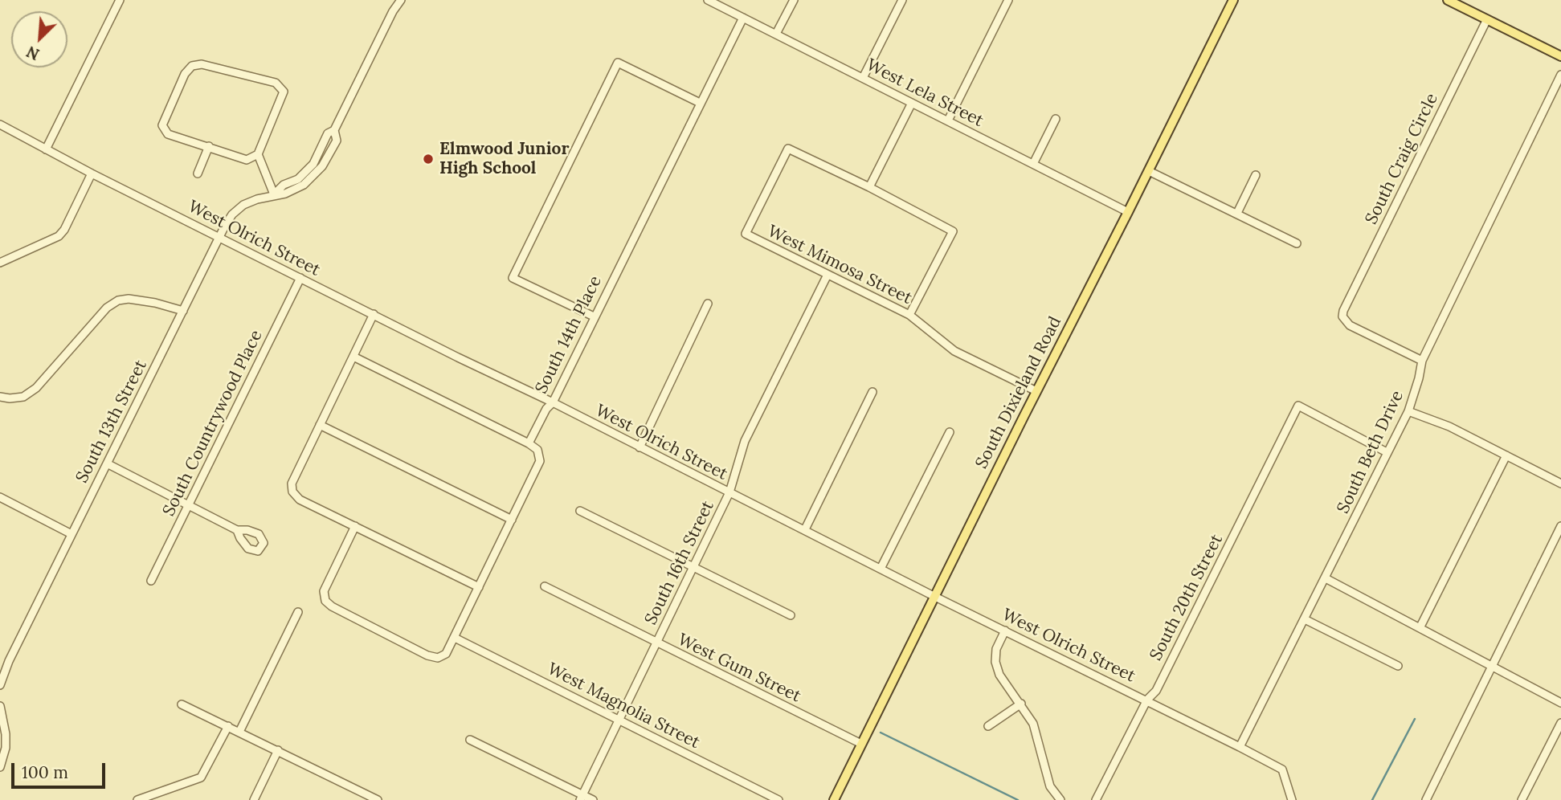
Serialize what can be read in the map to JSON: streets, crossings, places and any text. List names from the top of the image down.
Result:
{
  "streets": {
    "main road": ["South Dixieland Road"],
    "street": [
      "West Lela Street",
      "South Craig Circle",
      "West Olrich Street",
      "West Mimosa Street",
      "South 14th Place",
      "South 13th Street",
      "South Countrywood Place",
      "South Beth Drive",
      "South 16th Street",
      "South 20th Street",
      "West Gum Street",
      "West Magnolia Street"
    ]
  },
  "crossings": [
    ["West Lela Street", "South 14th Place"],
    ["West Lela Street", "South Dixieland Road"],
    ["South Craig Circle", "South Beth Drive"],
    ["West Olrich Street", "South 14th Place"],
    ["West Olrich Street", "South Dixieland Road"],
    ["West Olrich Street", "South 13th Street"],
    ["West Olrich Street", "South Countrywood Place"],
    ["West Olrich Street", "South Beth Drive"],
    ["West Olrich Street", "South 16th Street"],
    ["West Olrich Street", "South 20th Street"],
    ["West Mimosa Street", "South Dixieland Road"],
    ["West Mimosa Street", "South 16th Street"],
    ["South Dixieland Road", "West Gum Street"],
    ["South Beth Drive", "South 20th Street"],
    ["South 16th Street", "West Gum Street"],
    ["South 16th Street", "West Magnolia Street"]
  ],
  "places": ["Elmwood Junior High School"],
  "scale_bar": "100 m",
  "north": "bottom left"
}
